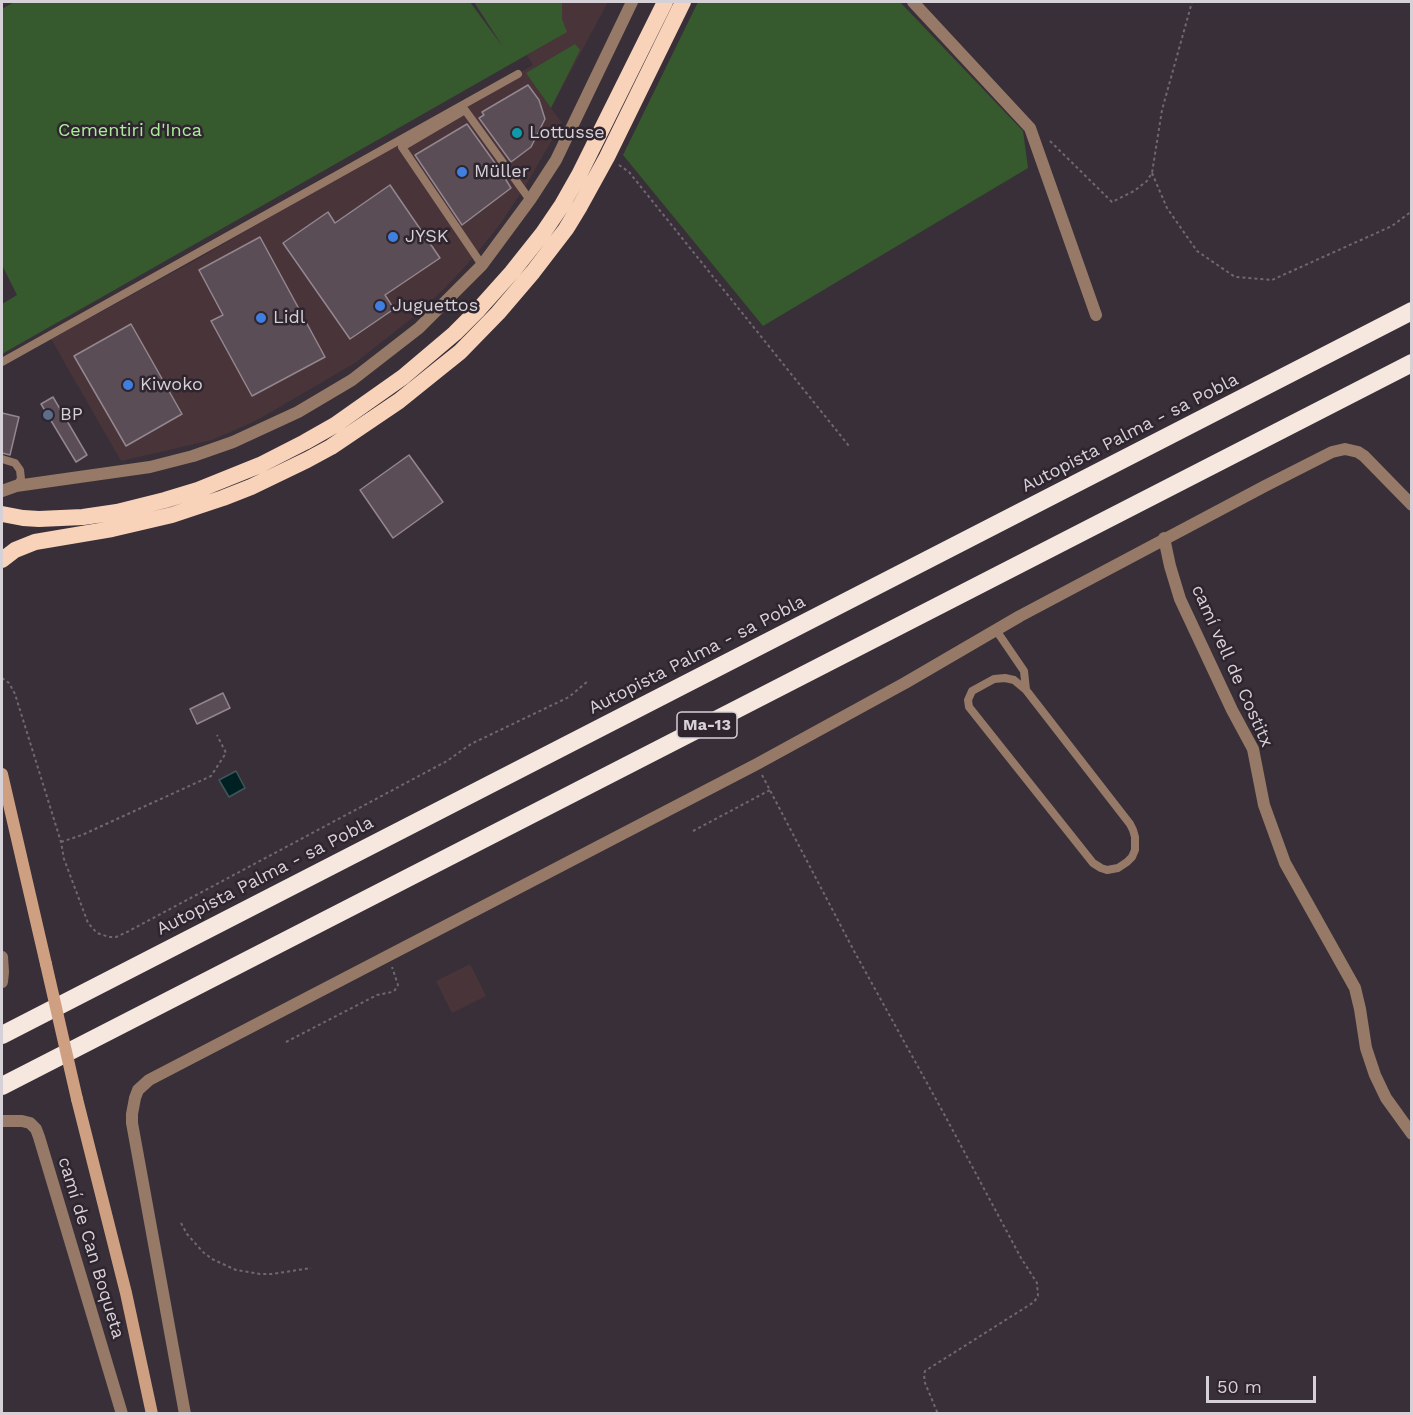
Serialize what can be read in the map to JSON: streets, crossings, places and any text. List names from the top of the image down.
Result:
{
  "streets": {
    "highway": ["Autopista Palma - sa Pobla", "Ma-13"],
    "street": ["camí vell de Costitx", "camí de Can Boqueta"]
  },
  "parks": ["Cementiri d'Inca"],
  "places": [
    "Lottusse",
    "Müller",
    "JYSK",
    "Juguettos",
    "Lidl",
    "Kiwoko",
    "BP"
  ],
  "scale_bar": "50 m"
}
